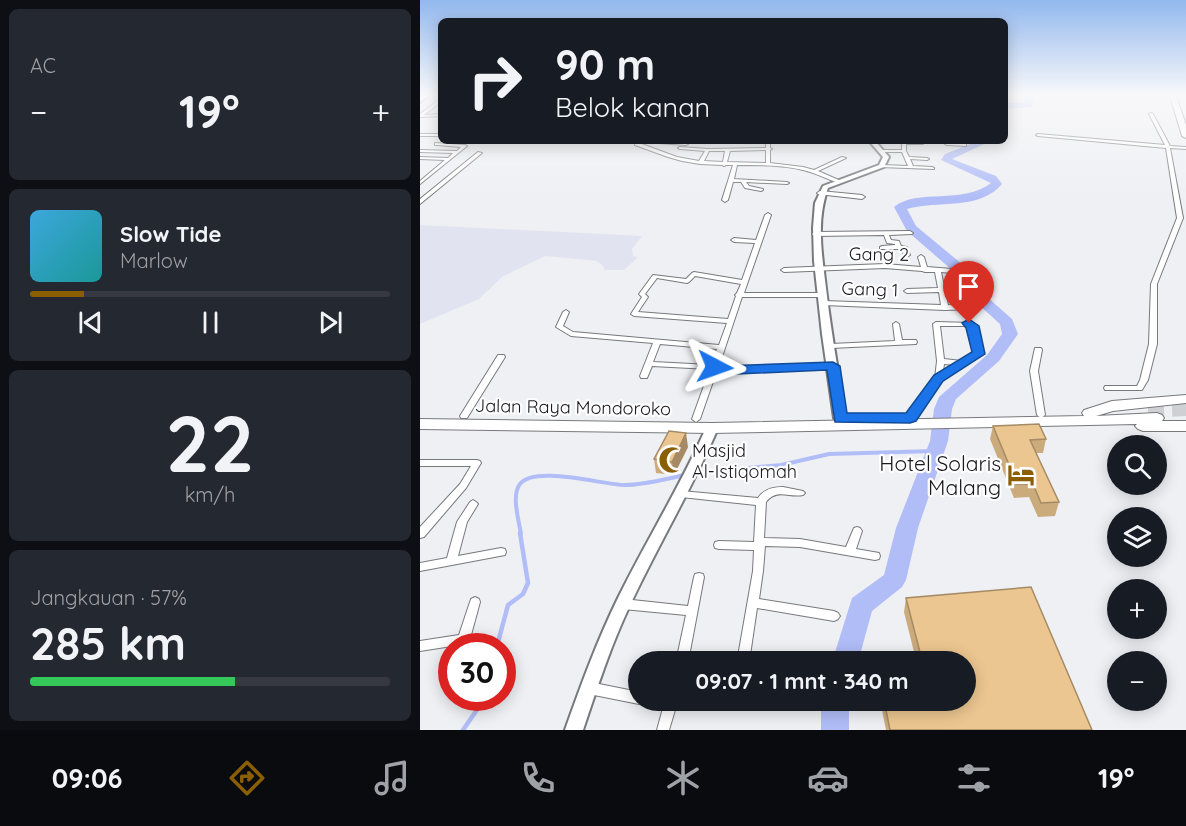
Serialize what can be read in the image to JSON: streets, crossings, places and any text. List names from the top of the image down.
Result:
{
  "streets": {
    "highway": ["Jalan Raya Mondoroko"],
    "street": ["Gang 2", "Gang 1"]
  },
  "places": {
    "mosque": ["Masjid Al-Istiqomah"],
    "hotel": ["Hotel Solaris Malang"]
  },
  "page": {
    "tile": [
      "AC",
      ["22", "km/h"],
      ["Jangkauan · 57%", "285 km"]
    ],
    "turn": ["90 m", "Belok kanan"],
    "heat": ["−", "19°", "+"],
    "song": ["Slow Tide", "Marlow"],
    "map_buttons": ["+", "−"],
    "limit": "30",
    "trip": "09:07 · 1 mnt · 340 m",
    "tabs": ["09:06", "19°"]
  }
}
